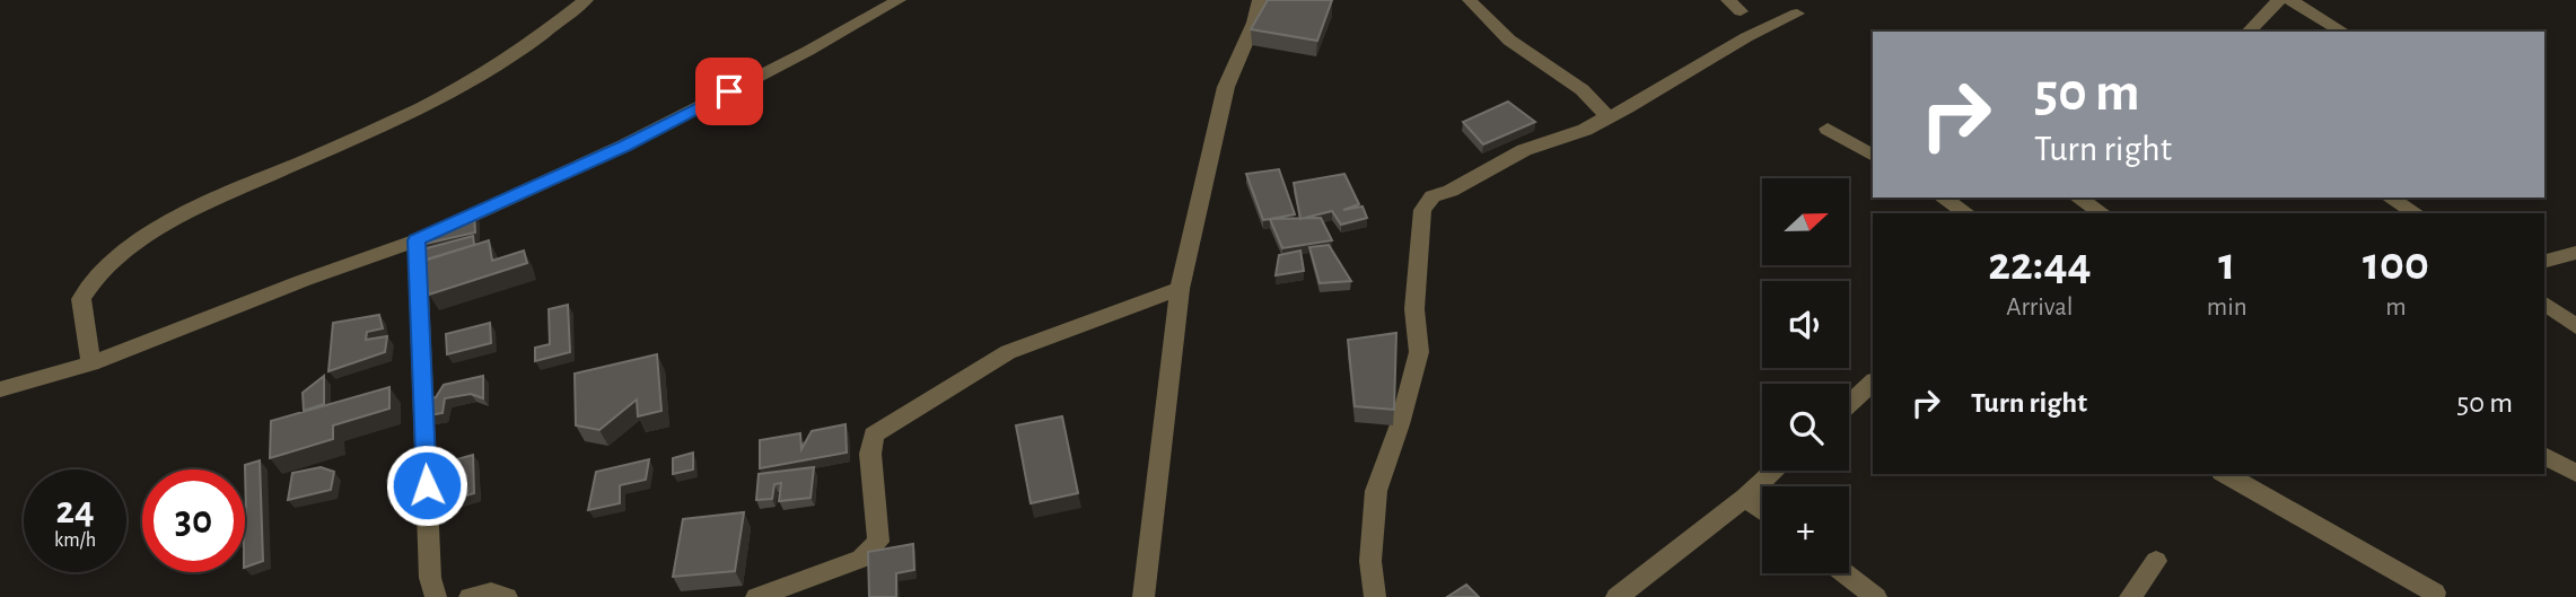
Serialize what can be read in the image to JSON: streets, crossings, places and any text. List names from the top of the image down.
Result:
{
  "north": "right",
  "page": {
    "turn": ["50 m", "Turn right"],
    "map_buttons": "+",
    "eta": [
      "22:44",
      "Arrival",
      "1",
      "min",
      "100",
      "m"
    ],
    "list": [
      {
        "name": "Turn right",
        "value": "50 m"
      }
    ],
    "speed": "24 km/h",
    "limit": "30"
  }
}
